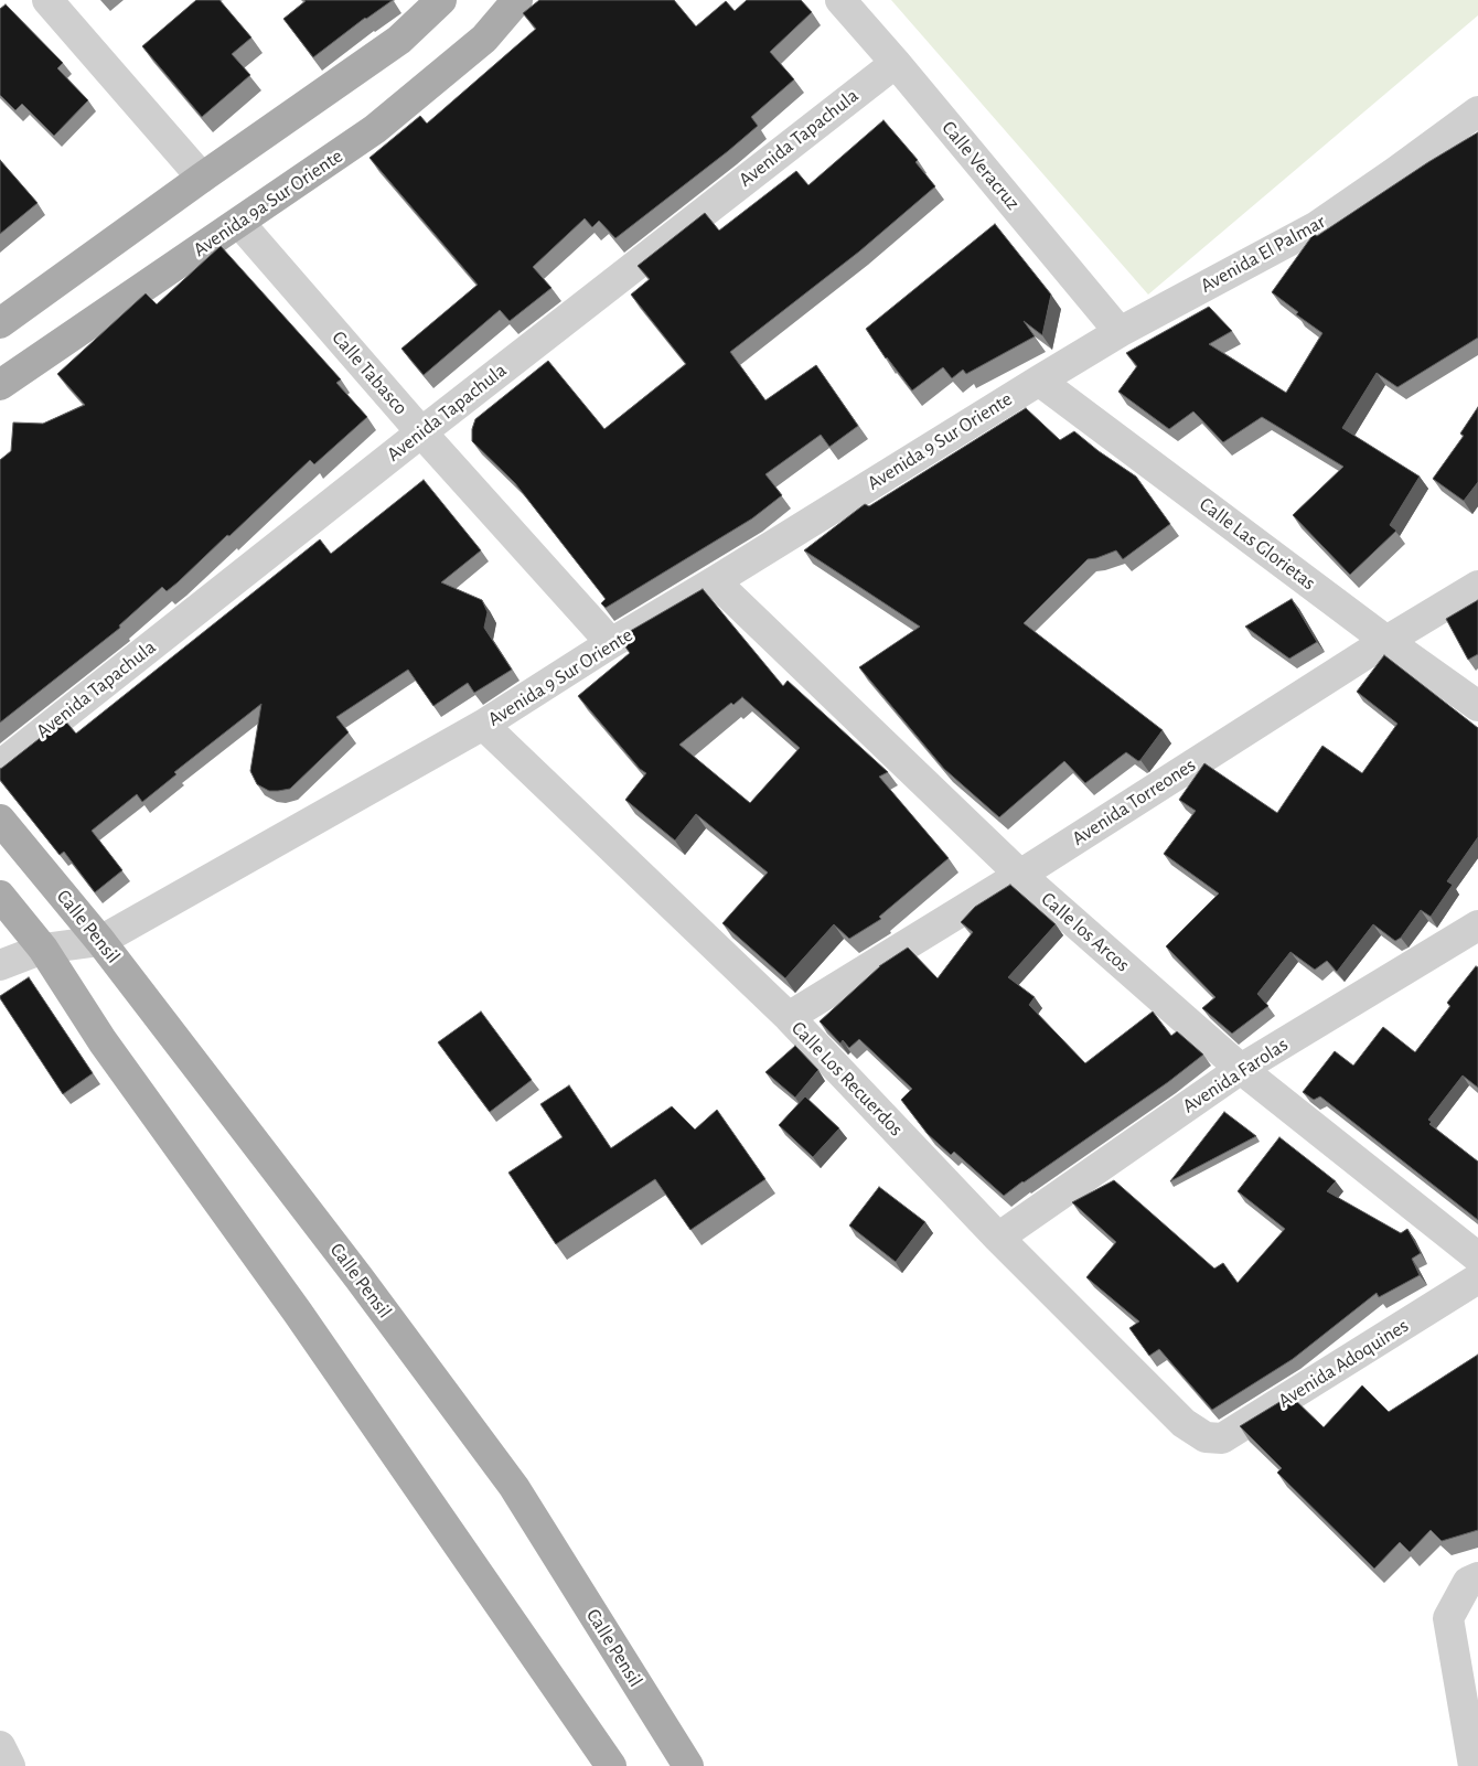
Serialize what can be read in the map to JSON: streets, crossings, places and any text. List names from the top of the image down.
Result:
{
  "streets": {
    "main road": ["Avenida 9a Sur Oriente", "Calle Pensil"],
    "street": [
      "Avenida Tapachula",
      "Calle Veracruz",
      "Avenida El Palmar",
      "Calle Tabasco",
      "Avenida 9 Sur Oriente",
      "Calle Las Glorietas",
      "Avenida Torreones",
      "Calle los Arcos",
      "Avenida Farolas",
      "Calle Los Recuerdos",
      "Avenida Adoquines"
    ]
  },
  "crossings": [
    ["Avenida Tapachula", "Calle Veracruz"],
    ["Avenida Tapachula", "Calle Tabasco"],
    ["Calle Veracruz", "Avenida El Palmar"],
    ["Avenida 9a Sur Oriente", "Calle Tabasco"],
    ["Avenida El Palmar", "Avenida 9 Sur Oriente"],
    ["Avenida El Palmar", "Calle Las Glorietas"],
    ["Calle Tabasco", "Avenida 9 Sur Oriente"],
    ["Avenida 9 Sur Oriente", "Calle Las Glorietas"],
    ["Avenida 9 Sur Oriente", "Calle Pensil"],
    ["Avenida 9 Sur Oriente", "Calle los Arcos"],
    ["Avenida 9 Sur Oriente", "Calle Los Recuerdos"],
    ["Calle Las Glorietas", "Avenida Torreones"],
    ["Avenida Torreones", "Calle los Arcos"],
    ["Avenida Torreones", "Calle Los Recuerdos"],
    ["Calle los Arcos", "Avenida Farolas"],
    ["Avenida Farolas", "Calle Los Recuerdos"],
    ["Calle Los Recuerdos", "Avenida Adoquines"]
  ]
}
